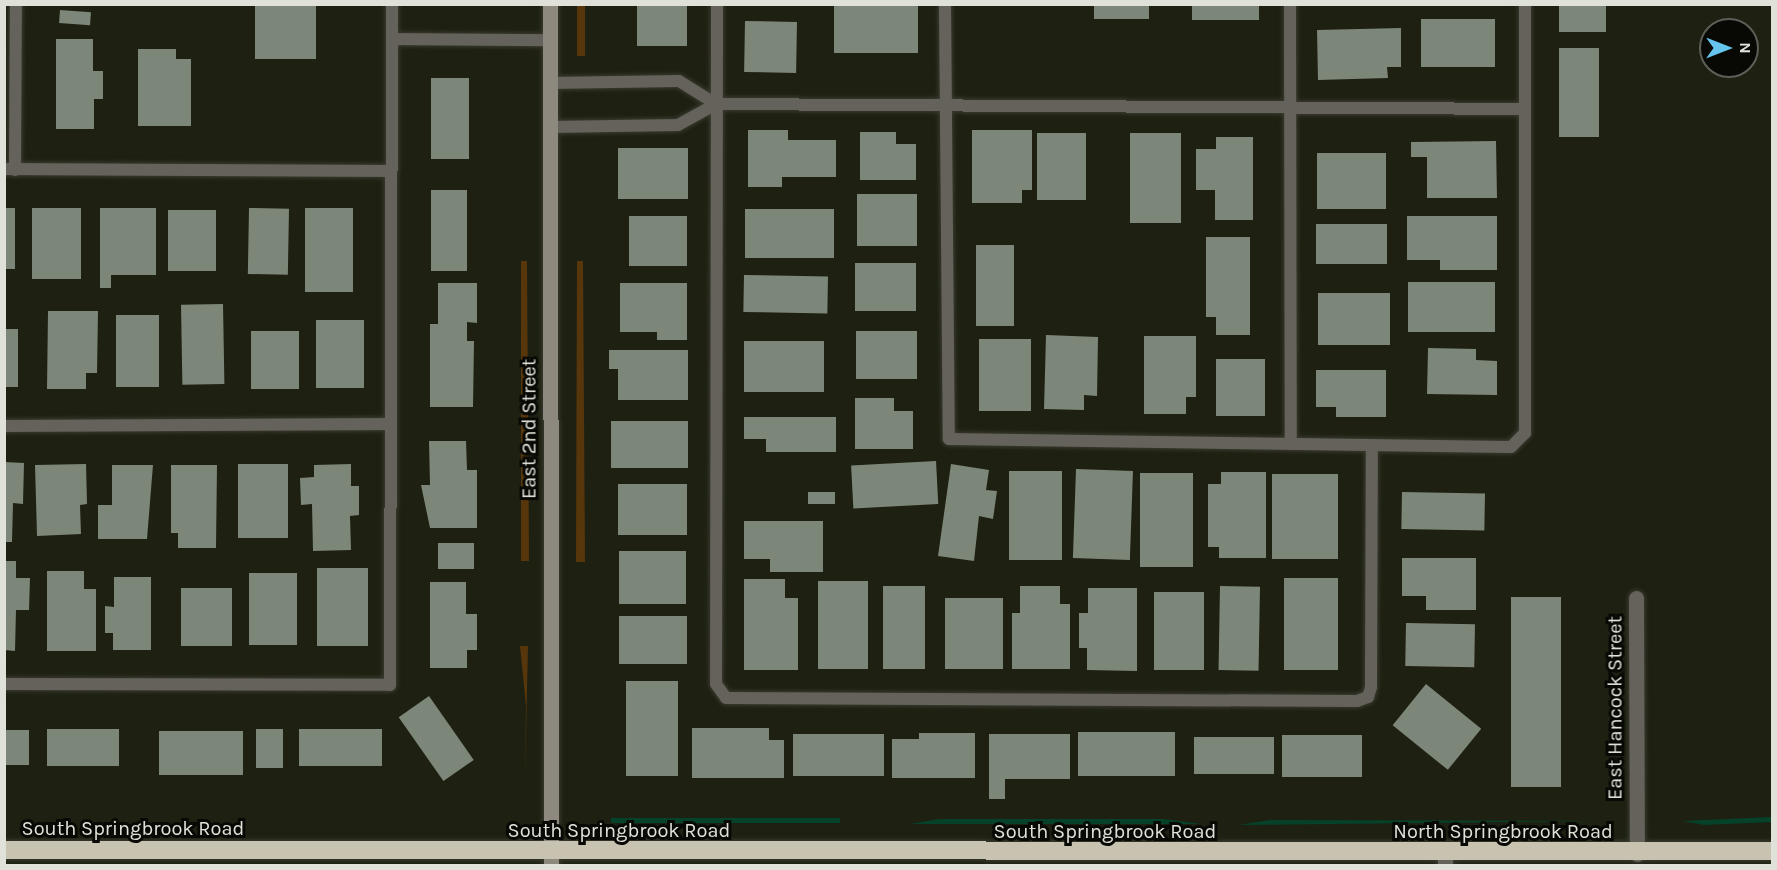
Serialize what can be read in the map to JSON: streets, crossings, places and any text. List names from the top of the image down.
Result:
{
  "streets": {
    "highway": ["South Springbrook Road", "North Springbrook Road"],
    "street": ["East 2nd Street", "East Hancock Street"]
  },
  "crossings": [
    ["East 2nd Street", "South Springbrook Road"],
    ["East Hancock Street", "North Springbrook Road"],
    ["South Springbrook Road", "North Springbrook Road"]
  ],
  "north": "right"
}
